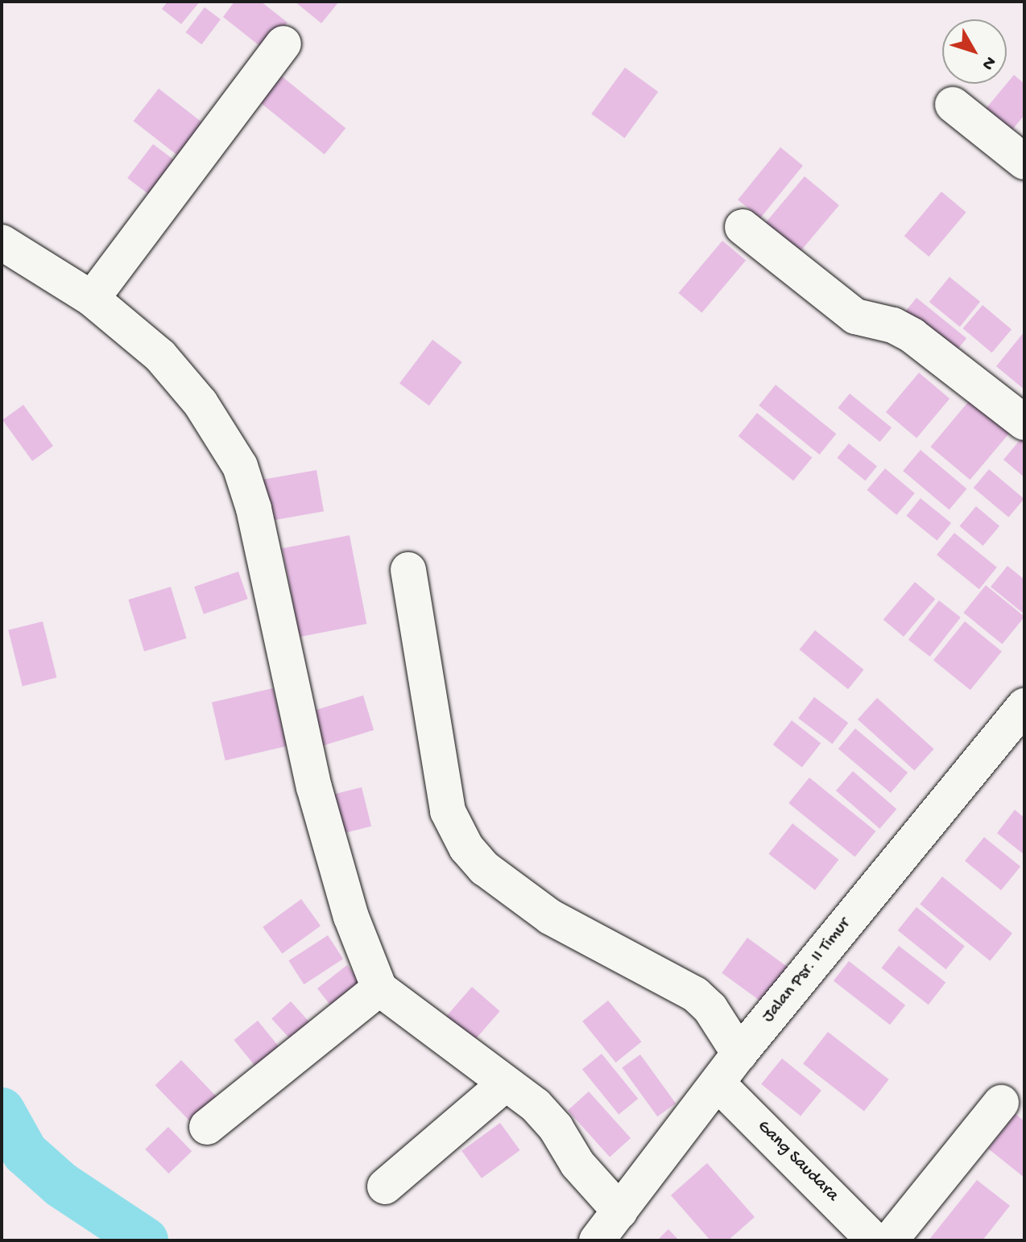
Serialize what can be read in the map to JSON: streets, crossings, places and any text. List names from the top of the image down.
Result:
{
  "streets": {
    "street": ["Jalan Psr. II Timur", "Gang Saudara"]
  },
  "crossings": [
    ["Jalan Psr. II Timur", "Gang Saudara"]
  ],
  "north": "bottom right"
}
